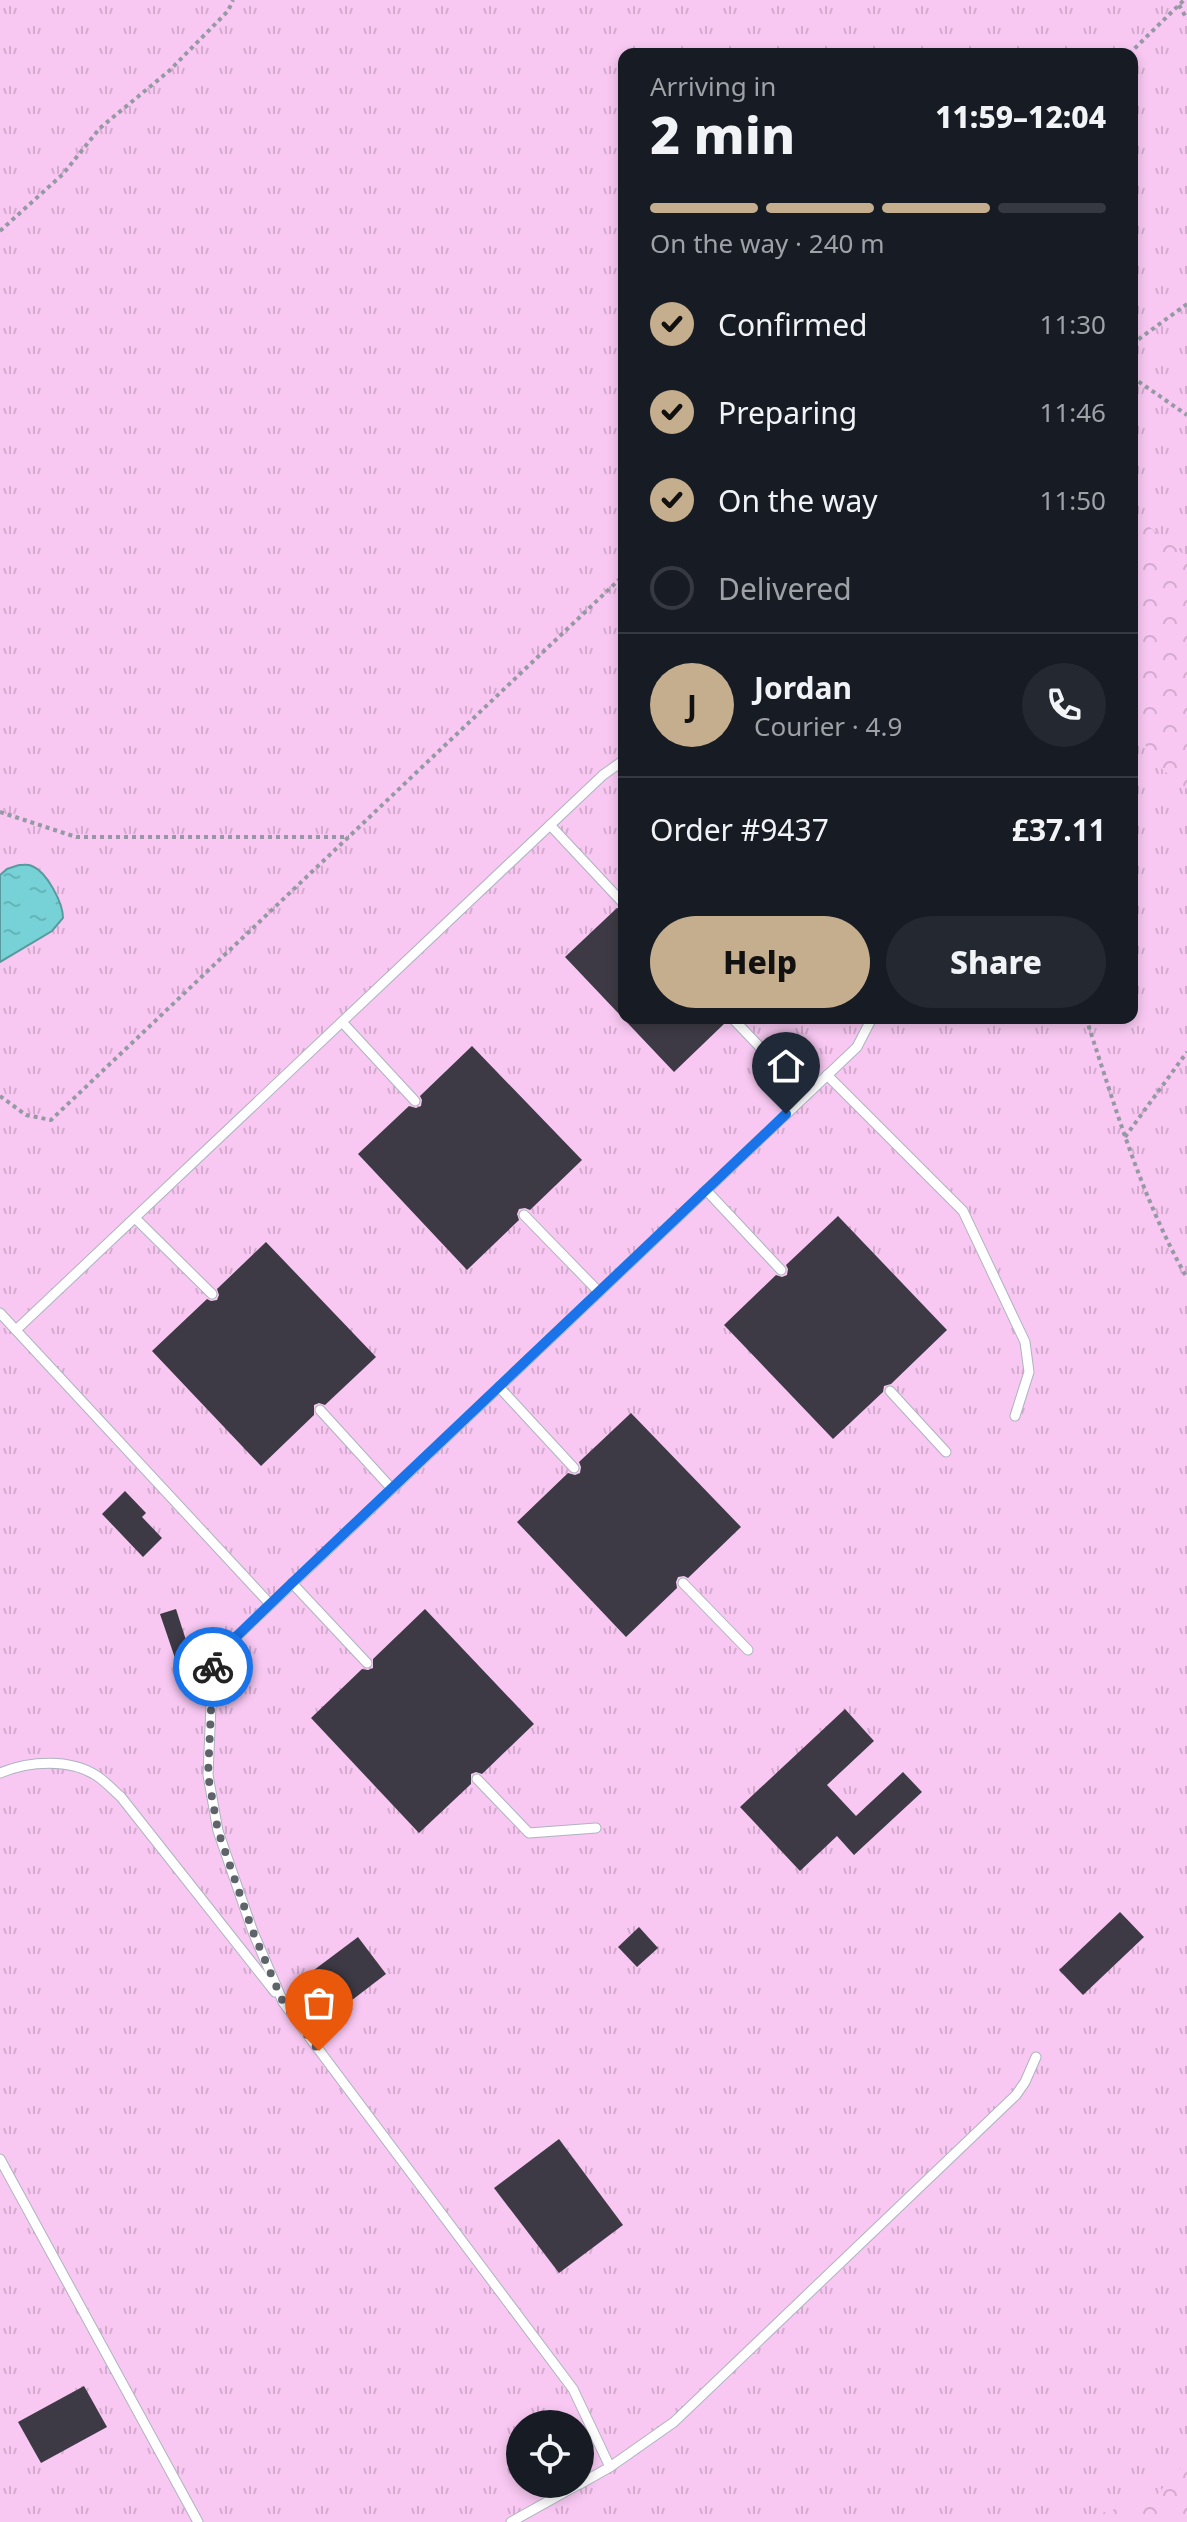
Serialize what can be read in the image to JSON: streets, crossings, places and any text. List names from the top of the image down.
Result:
{
  "page": {
    "heading": ["2 min", "Arriving in", "11:59–12:04"],
    "panel": [
      "Jordan",
      "Courier · 4.9",
      "Order #9437",
      "£37.11"
    ],
    "bar": "On the way · 240 m",
    "list": [
      ["Confirmed", "11:30"],
      ["Preparing", "11:46"],
      ["On the way", "11:50"],
      "Delivered"
    ],
    "round": "J",
    "buttons": ["Help", "Share"]
  }
}
